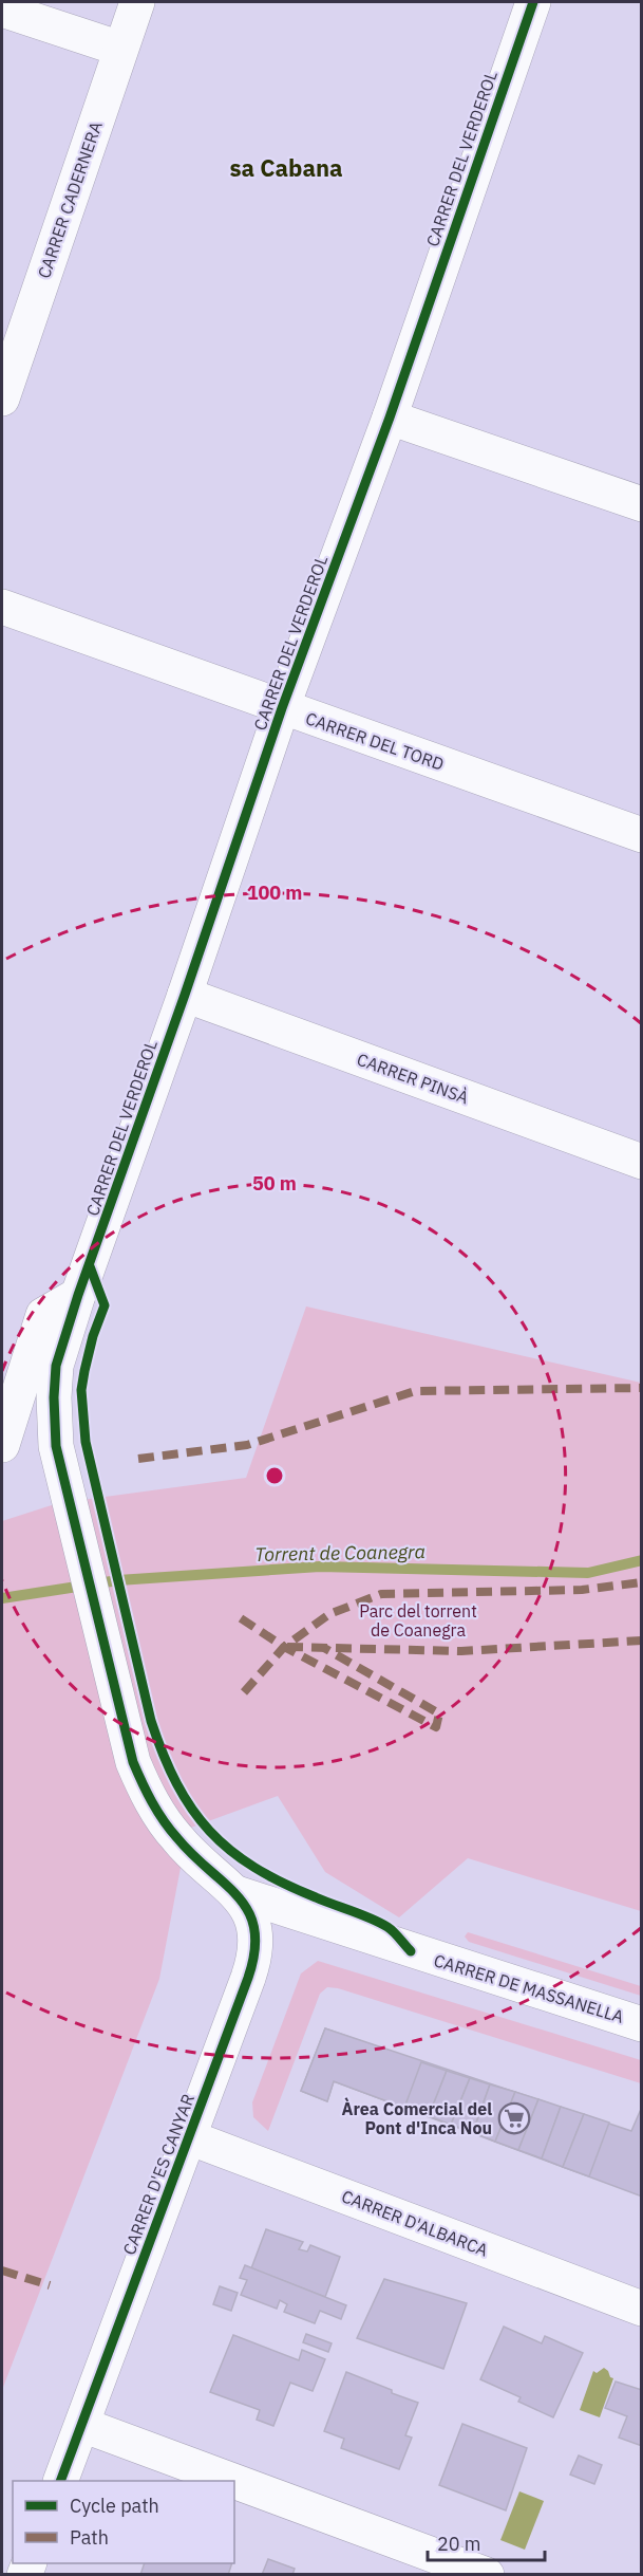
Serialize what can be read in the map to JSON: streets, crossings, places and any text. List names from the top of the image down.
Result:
{
  "streets": {
    "street": [
      "CARRER DEL VERDEROL",
      "CARRER CADERNERA",
      "CARRER DEL TORD",
      "CARRER PINSÀ",
      "CARRER DE MASSANELLA",
      "CARRER D'ES CANYAR",
      "CARRER D'ALBARCA"
    ]
  },
  "crossings": [
    ["CARRER DEL VERDEROL", "CARRER DEL TORD"],
    ["CARRER DEL VERDEROL", "CARRER PINSÀ"],
    ["CARRER DEL VERDEROL", "CARRER DE MASSANELLA"],
    ["CARRER DEL VERDEROL", "CARRER D'ES CANYAR"],
    ["CARRER DE MASSANELLA", "CARRER D'ES CANYAR"],
    ["CARRER D'ES CANYAR", "CARRER D'ALBARCA"]
  ],
  "districts": ["sa Cabana"],
  "water": ["Torrent de Coanegra"],
  "parks": ["Parc del torrent de Coanegra"],
  "places": {
    "supermarket": ["Àrea Comercial del Pont d'Inca Nou"]
  },
  "legend": ["Cycle path", "Path"],
  "scale_bar": "20 m",
  "rings": ["100 m", "50 m"]
}
